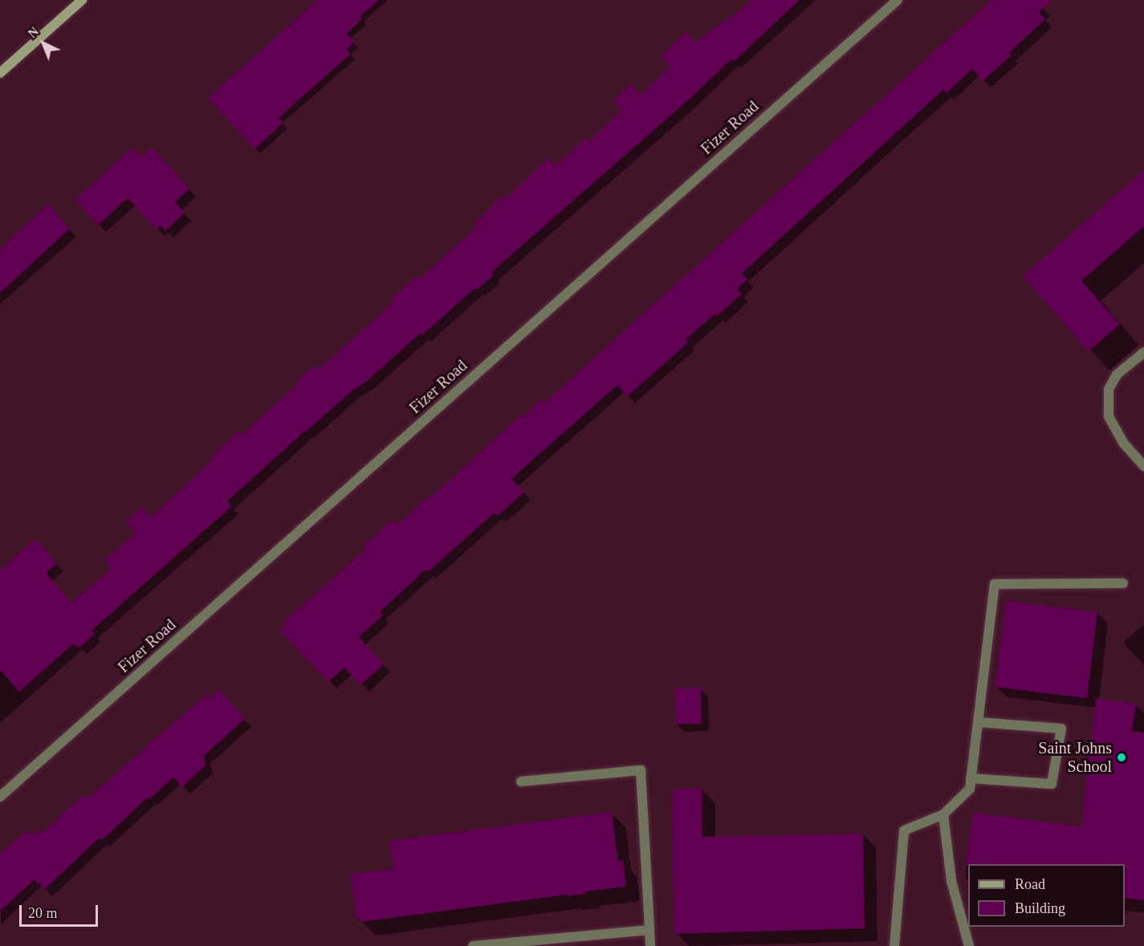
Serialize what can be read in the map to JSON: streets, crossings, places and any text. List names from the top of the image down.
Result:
{
  "streets": {
    "street": ["Fizer Road"]
  },
  "places": ["Saint Johns School"],
  "legend": ["Road", "Building"],
  "scale_bar": "20 m",
  "north": "top left"
}
